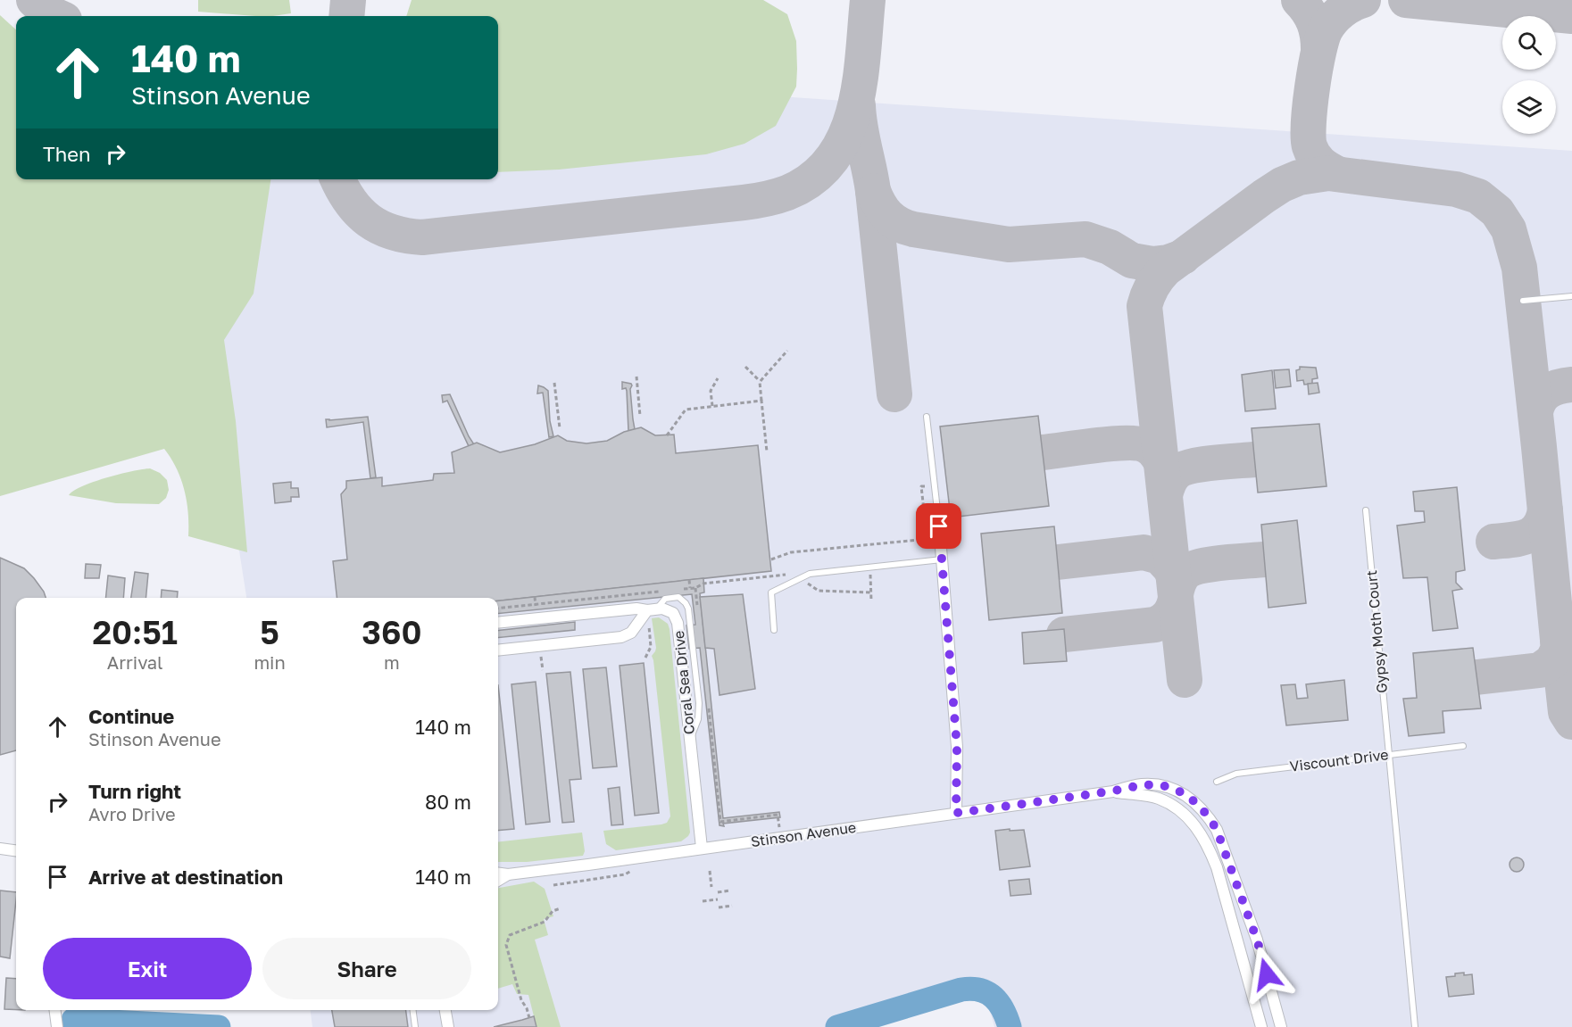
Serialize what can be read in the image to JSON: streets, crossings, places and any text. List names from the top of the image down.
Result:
{
  "streets": {
    "street": ["Coral Sea Drive", "Stinson Avenue"],
    "lane": ["Gypsy Moth Court", "Viscount Drive"]
  },
  "crossings": [
    ["Gypsy Moth Court", "Viscount Drive"],
    ["Coral Sea Drive", "Stinson Avenue"]
  ],
  "page": {
    "turn": ["140 m", "Stinson Avenue"],
    "then": "Then",
    "eta": [
      "20:51",
      "Arrival",
      "5",
      "min",
      "360",
      "m"
    ],
    "list": [
      {
        "name": "Continue",
        "note": "Stinson Avenue",
        "value": "140 m"
      },
      {
        "name": "Turn right",
        "note": "Avro Drive",
        "value": "80 m"
      },
      {
        "name": "Arrive at destination",
        "value": "140 m"
      }
    ],
    "buttons": ["Exit", "Share"]
  }
}
